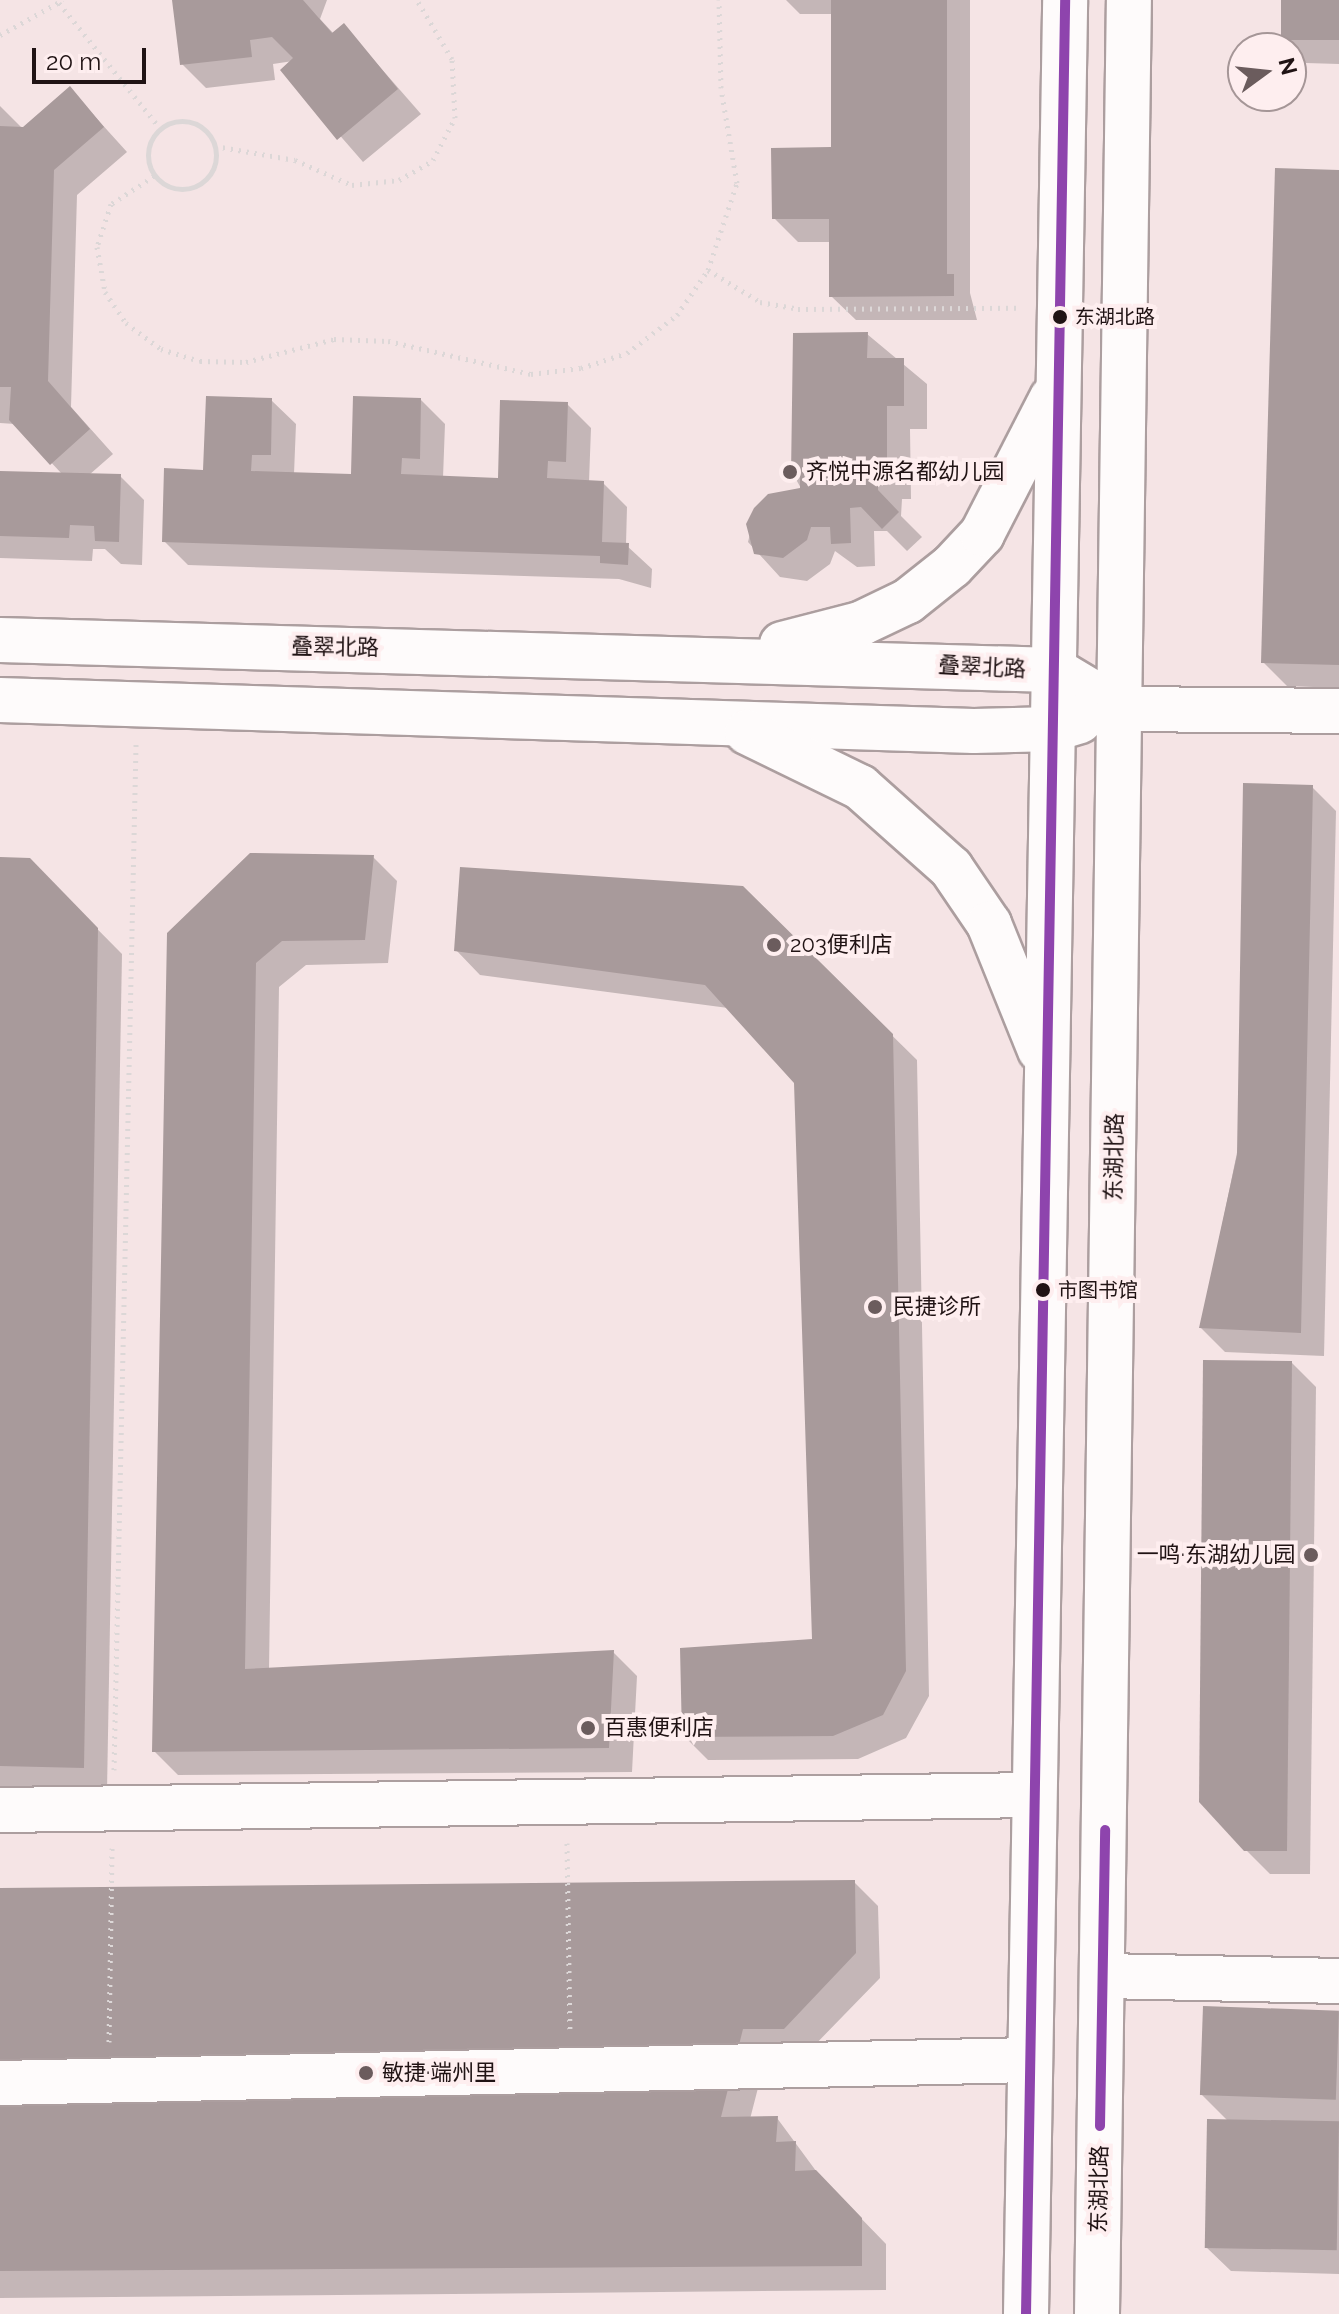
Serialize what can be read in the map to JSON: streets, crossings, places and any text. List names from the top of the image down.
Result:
{
  "streets": {
    "main road": ["叠翠北路", "东湖北路"]
  },
  "crossings": [
    ["叠翠北路", "东湖北路"]
  ],
  "places": [
    "东湖北路",
    "齐悦中源名都幼儿园",
    "203便利店",
    "市图书馆",
    "民捷诊所",
    "一鸣·东湖幼儿园",
    "百惠便利店",
    "敏捷·端州里"
  ],
  "scale_bar": "20 m",
  "north": "right"
}
